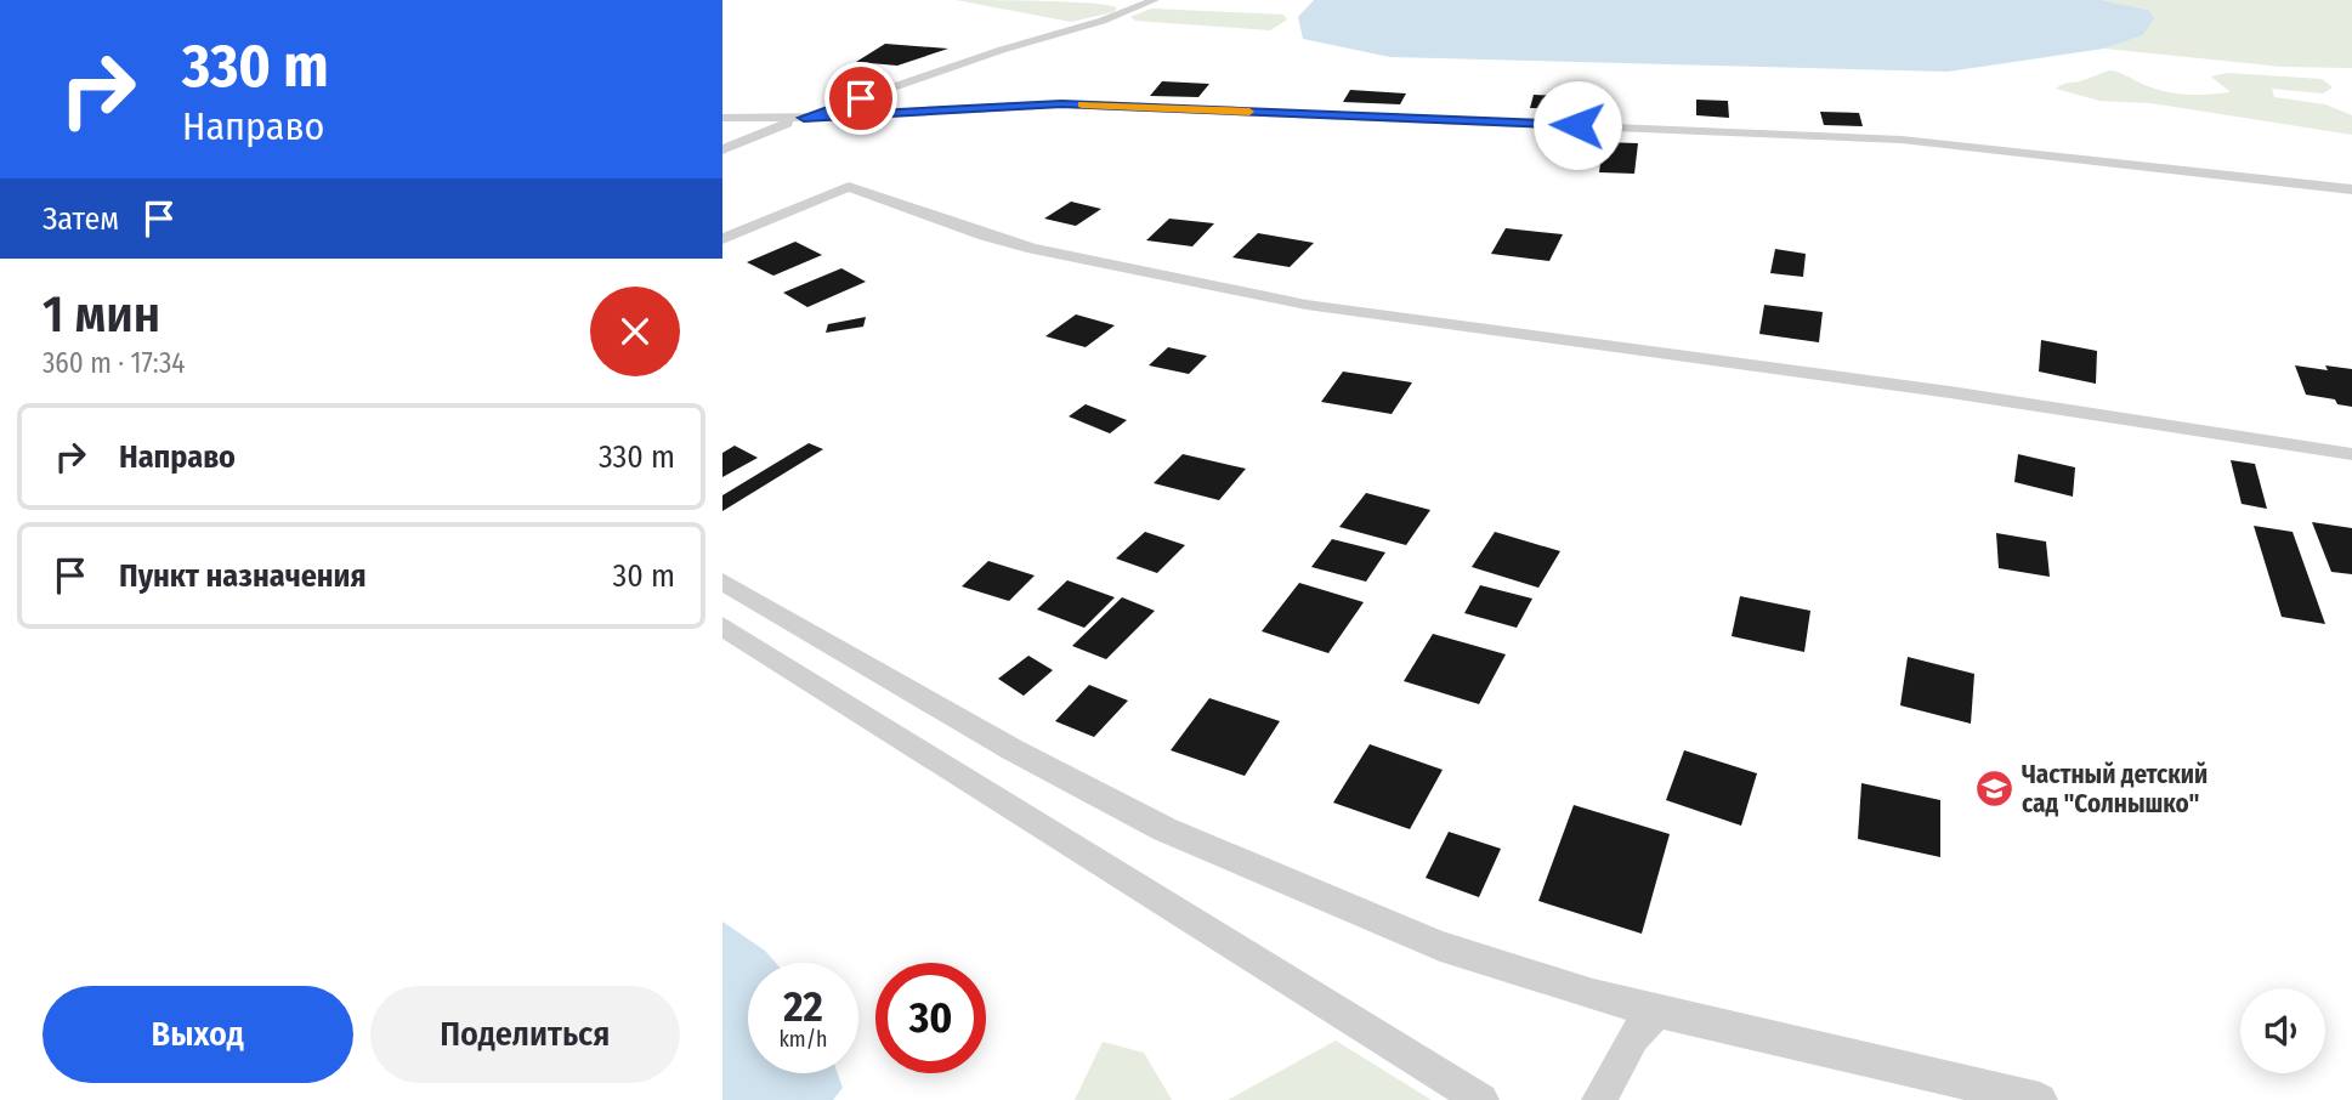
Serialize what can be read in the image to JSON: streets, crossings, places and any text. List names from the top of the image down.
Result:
{
  "places": {
    "school or university": ["Частный детский сад \"Солнышко\""]
  },
  "page": {
    "turn": ["330 m", "Направо"],
    "then": "Затем",
    "heading": ["1 мин", "360 m · 17:34"],
    "list": [
      {
        "name": "Направо",
        "value": "330 m"
      },
      {
        "name": "Пункт назначения",
        "value": "30 m"
      }
    ],
    "speed": "22 km/h",
    "limit": "30",
    "buttons": ["Выход", "Поделиться"]
  }
}
